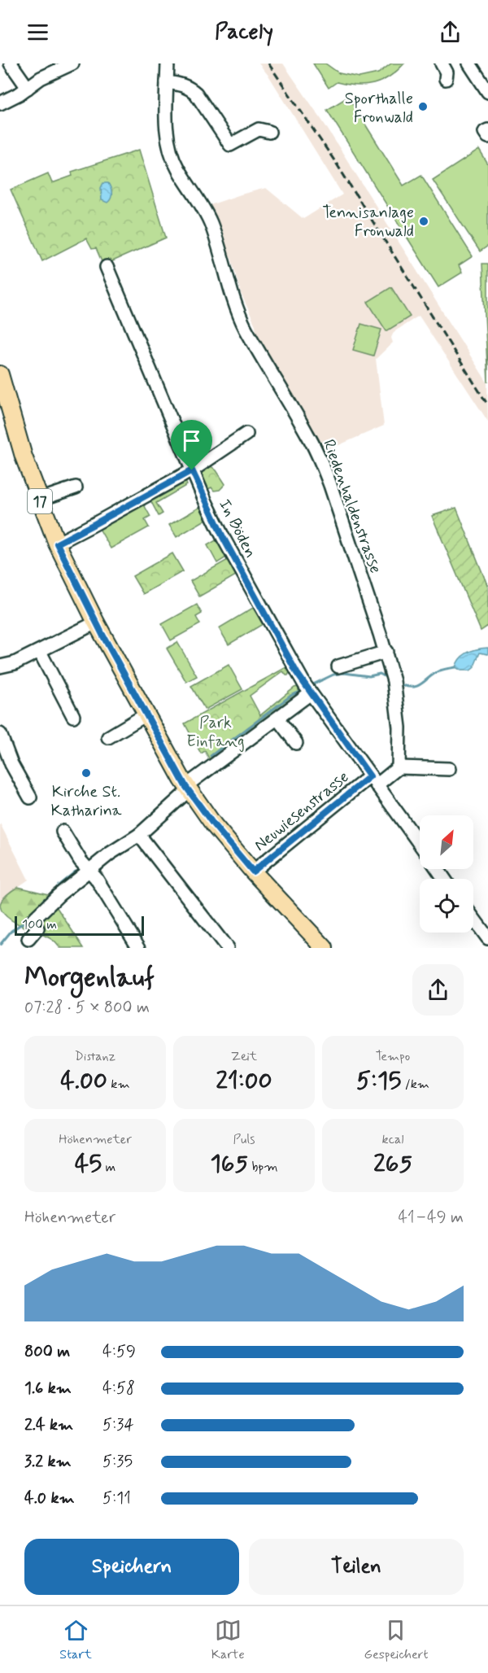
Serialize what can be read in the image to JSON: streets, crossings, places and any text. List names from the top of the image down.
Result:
{
  "streets": {
    "main road": ["17"],
    "street": ["Riedenhaldenstrasse", "In Böden", "Neuwiesenstrasse"]
  },
  "crossings": [
    ["17", "Neuwiesenstrasse"],
    ["In Böden", "Neuwiesenstrasse"]
  ],
  "parks": ["Park Einfang"],
  "places": ["Sporthalle Fronwald", "Tennisanlage Fronwald", "Kirche St. Katharina"],
  "scale_bar": "100 m",
  "north": "top right",
  "page": {
    "header": "Pacely",
    "scale": "100 m",
    "heading": ["Morgenlauf", "07:28 · 5 × 800 m"],
    "stats": [
      ["Distanz", "4.00 km"],
      ["Zeit", "21:00"],
      ["Tempo", "5:15 /km"],
      ["Höhenmeter", "45 m"],
      ["Puls", "165 bpm"],
      ["kcal", "265"]
    ],
    "chart": ["Höhenmeter", "41–49 m"],
    "list": [
      {
        "name": "800 m",
        "note": "4:59"
      },
      {
        "name": "1.6 km",
        "note": "4:58"
      },
      {
        "name": "2.4 km",
        "note": "5:34"
      },
      {
        "name": "3.2 km",
        "note": "5:35"
      },
      {
        "name": "4.0 km",
        "note": "5:11"
      }
    ],
    "buttons": ["Speichern", "Teilen"],
    "tabs": ["Start", "Karte", "Gespeichert"]
  }
}
